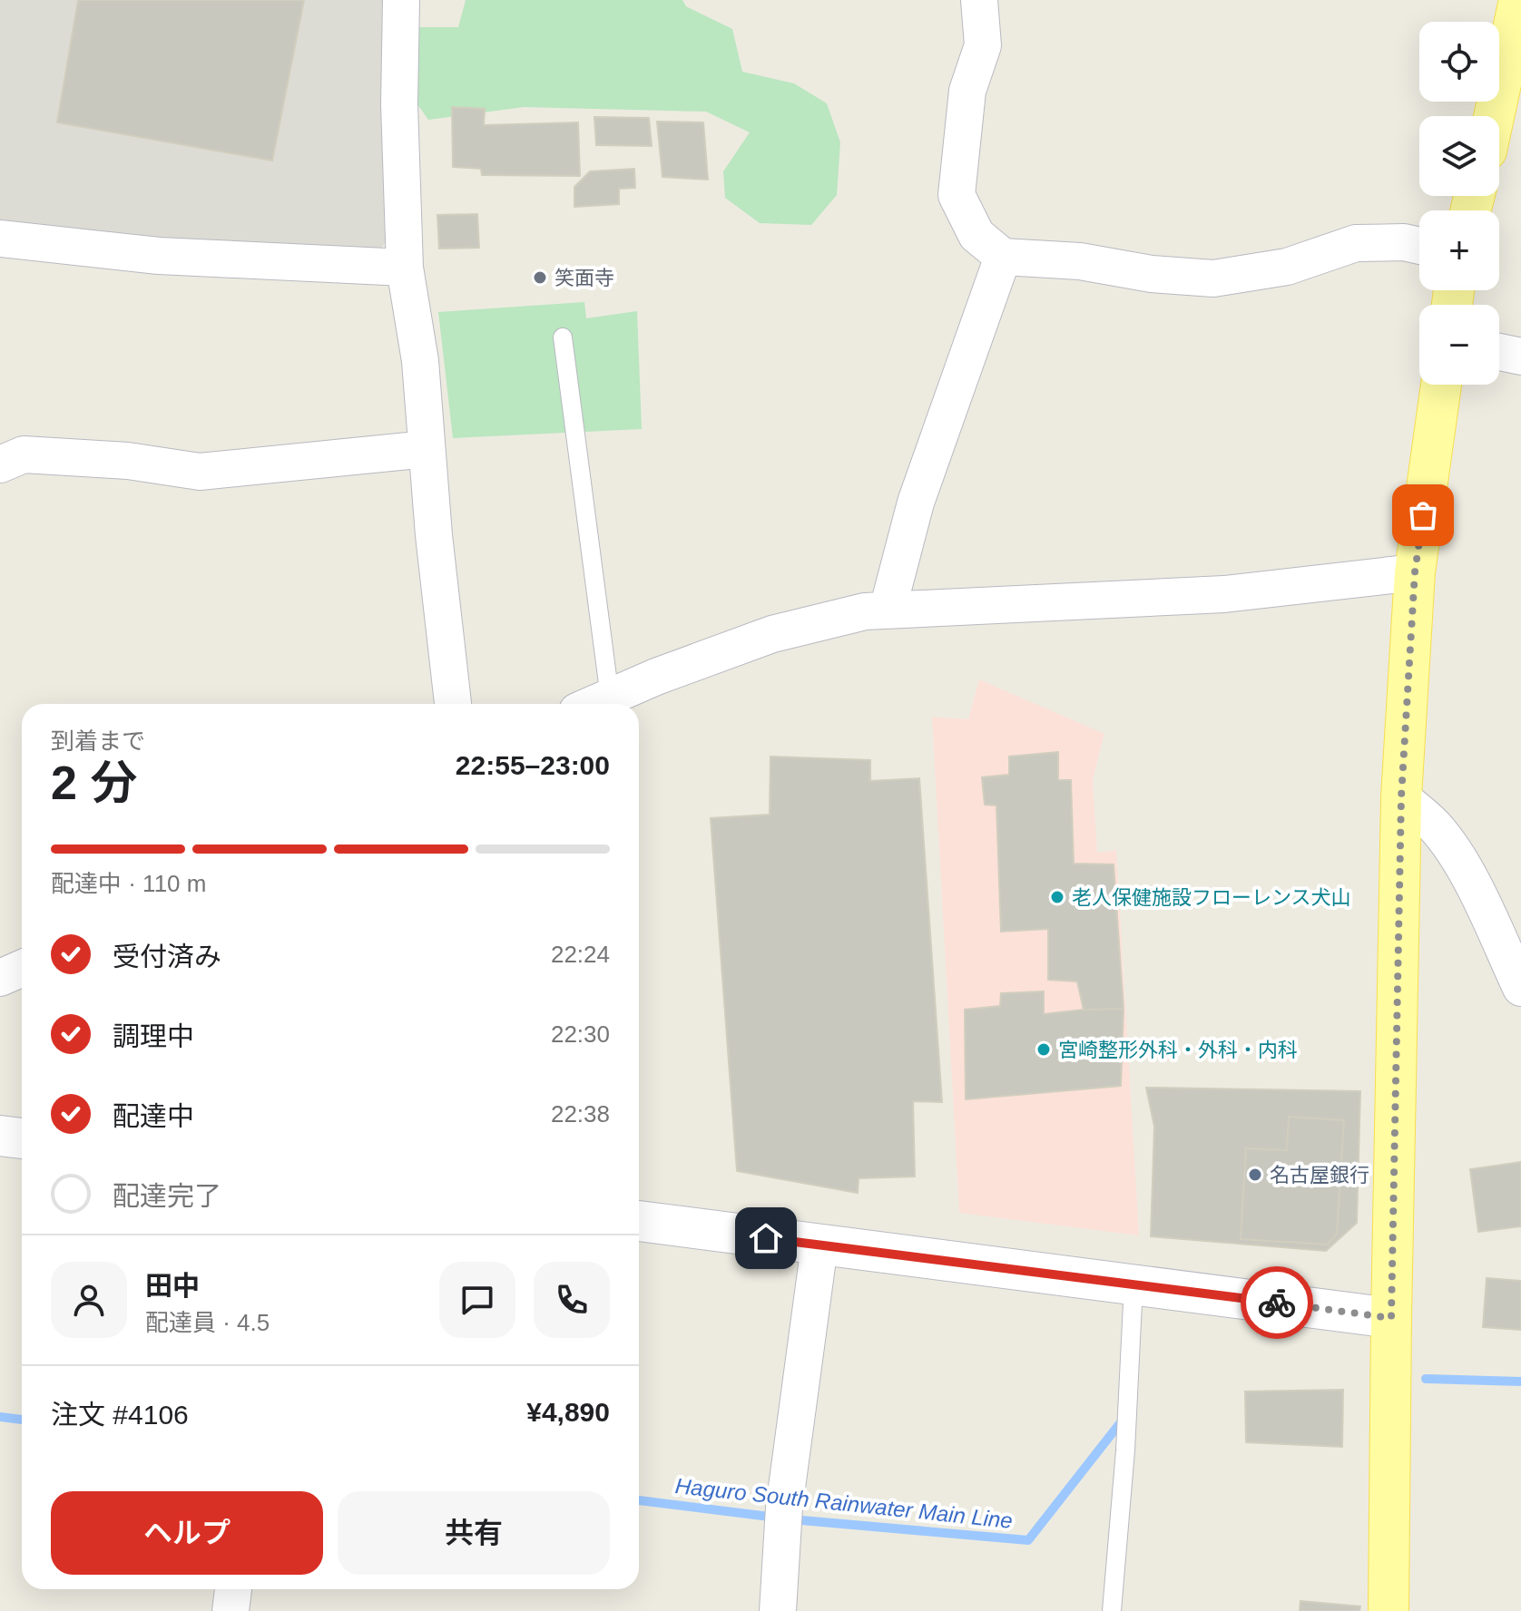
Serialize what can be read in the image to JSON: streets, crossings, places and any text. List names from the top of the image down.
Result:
{
  "water": ["Haguro South Rainwater Main Line"],
  "places": [
    "笑面寺",
    "老人保健施設フローレンス犬山",
    "宮崎整形外科・外科・内科",
    "名古屋銀行"
  ],
  "page": {
    "map_buttons": ["+", "−"],
    "heading": ["2 分", "到着まで", "22:55–23:00"],
    "panel": [
      "田中",
      "配達員 · 4.5",
      "注文 #4106",
      "¥4,890"
    ],
    "bar": "配達中 · 110 m",
    "list": [
      ["受付済み", "22:24"],
      ["調理中", "22:30"],
      ["配達中", "22:38"],
      "配達完了"
    ],
    "buttons": ["ヘルプ", "共有"]
  }
}
